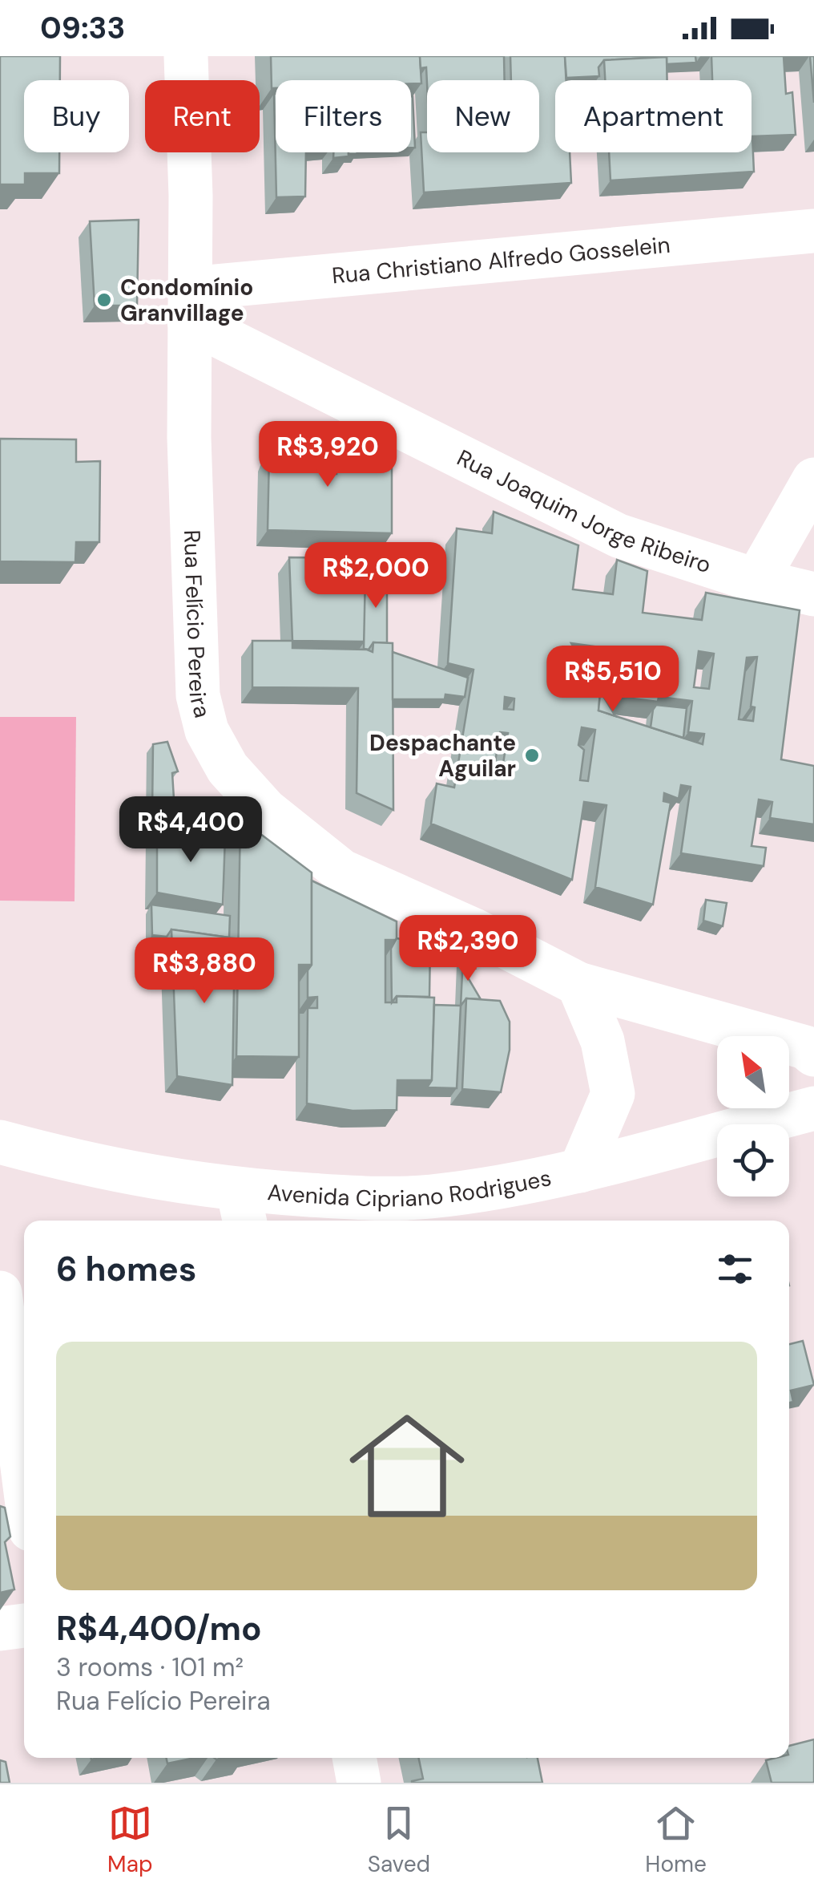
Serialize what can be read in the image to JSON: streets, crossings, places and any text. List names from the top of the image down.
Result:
{
  "streets": {
    "street": [
      "Rua Christiano Alfredo Gosselein",
      "Rua Joaquim Jorge Ribeiro",
      "Rua Felício Pereira",
      "Avenida Cipriano Rodrigues"
    ]
  },
  "crossings": [
    ["Rua Christiano Alfredo Gosselein", "Rua Joaquim Jorge Ribeiro"],
    ["Rua Christiano Alfredo Gosselein", "Rua Felício Pereira"],
    ["Rua Joaquim Jorge Ribeiro", "Rua Felício Pereira"]
  ],
  "places": ["Condomínio Granvillage", "Despachante Aguilar"],
  "north": "top left",
  "page": {
    "status": "09:33",
    "chip": [
      "Buy",
      "Rent",
      "Filters",
      "New",
      "Apartment"
    ],
    "price": [
      "R$3,920",
      "R$2,000",
      "R$5,510",
      "R$4,400",
      "R$2,390",
      "R$3,880"
    ],
    "heading": "6 homes",
    "list": [
      {
        "name": "R$4,400/mo",
        "note": "3 rooms · 101 m² · Rua Felício Pereira"
      }
    ],
    "tabs": ["Map", "Saved", "Home"]
  }
}
